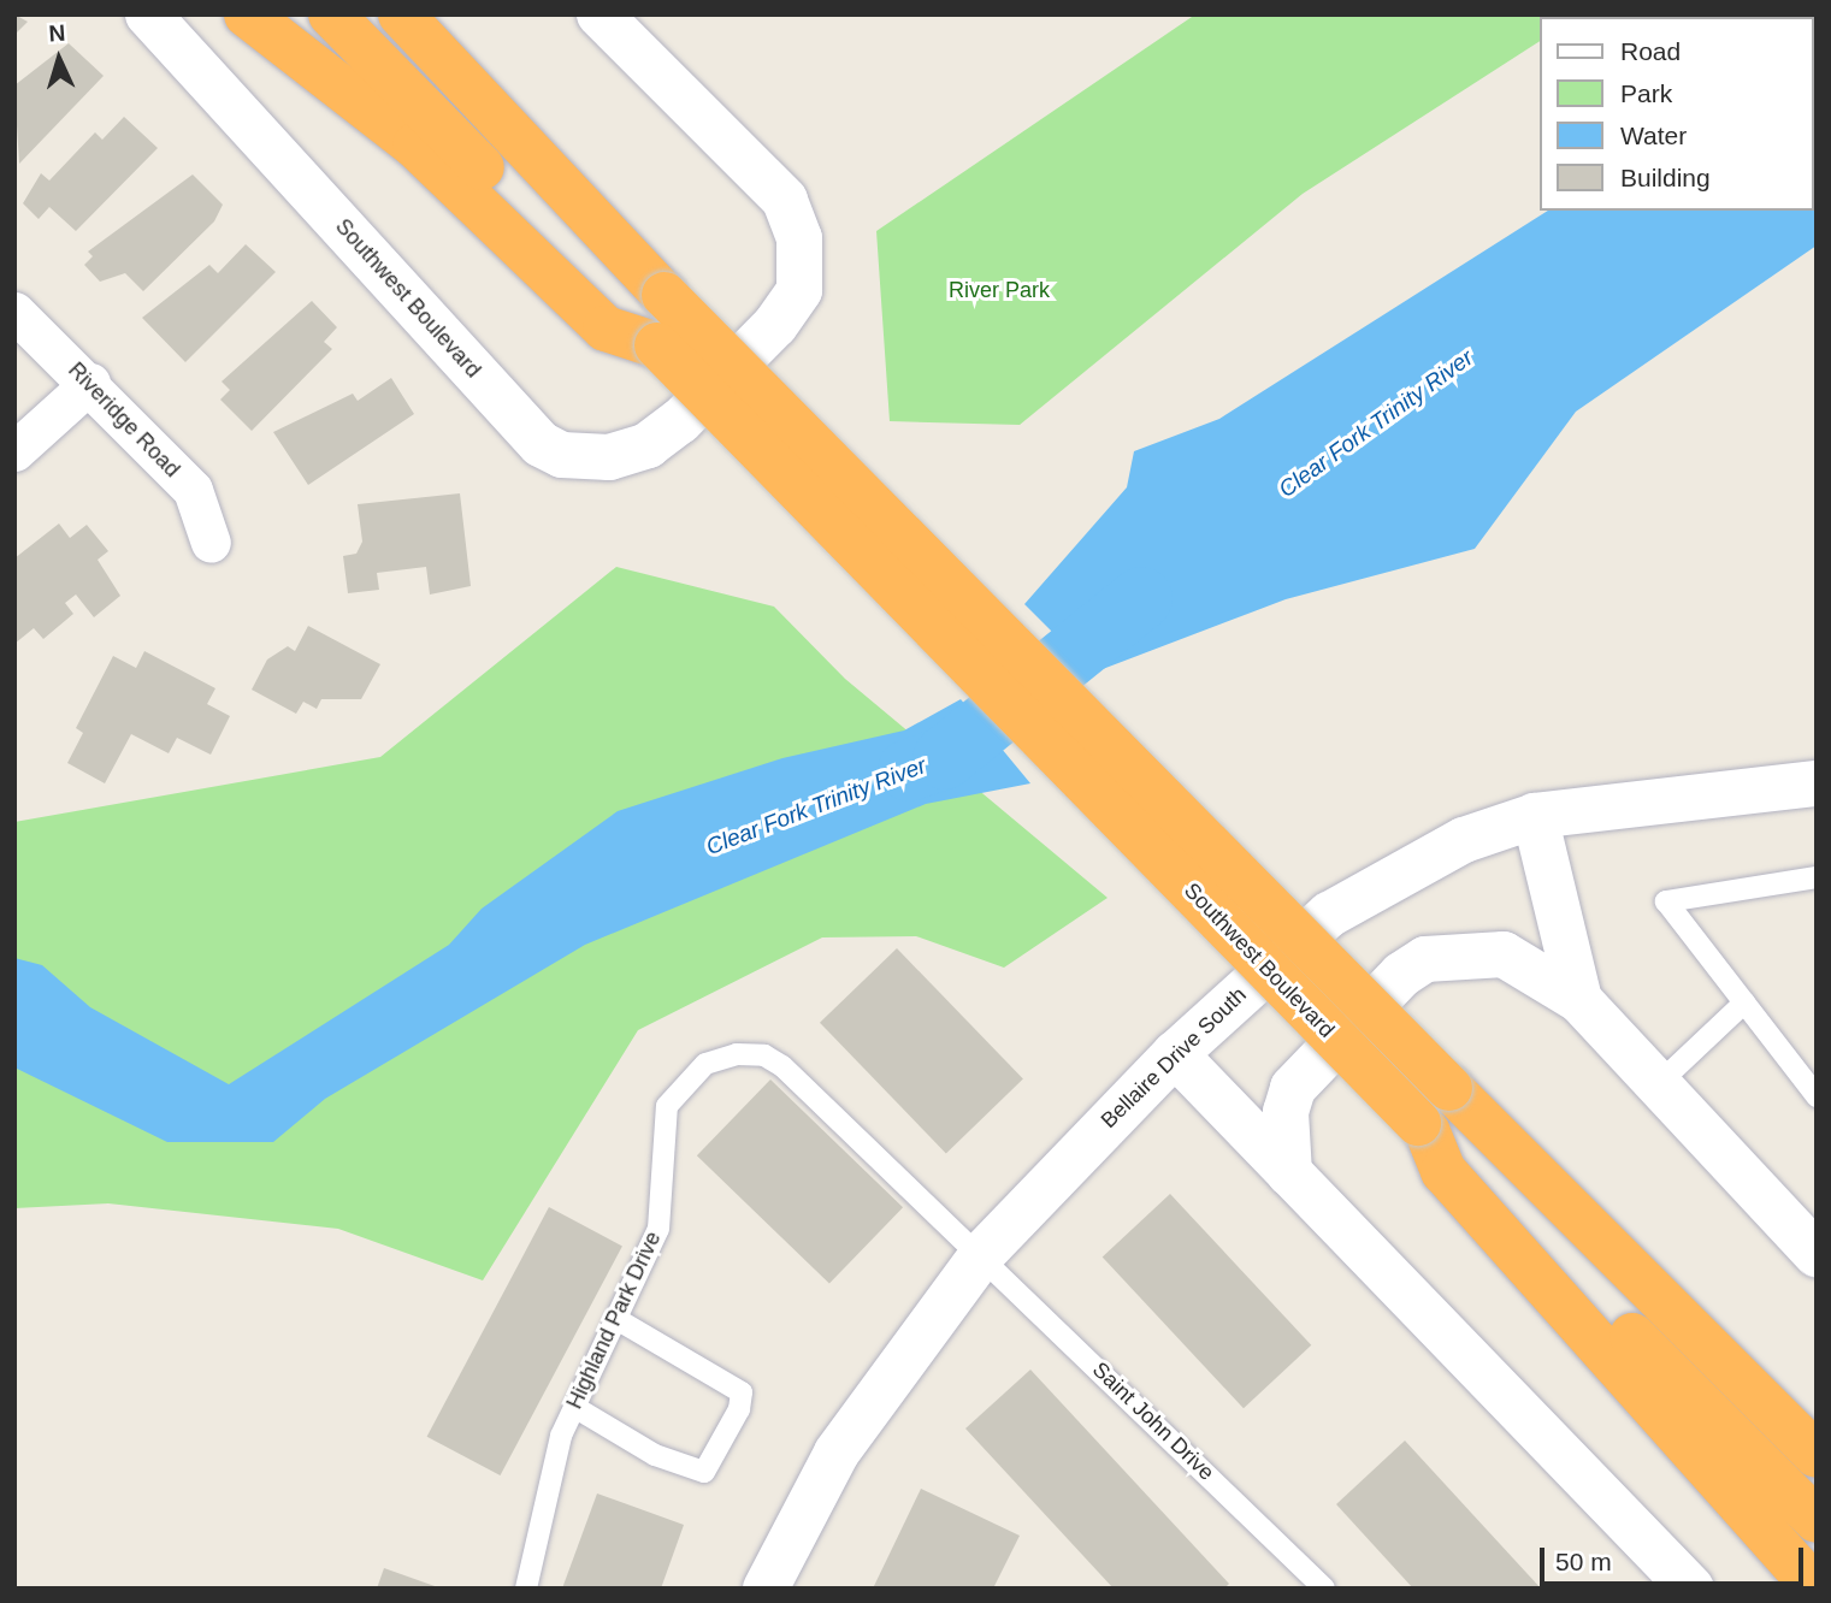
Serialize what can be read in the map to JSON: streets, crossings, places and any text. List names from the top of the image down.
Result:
{
  "streets": {
    "highway": ["Southwest Boulevard"],
    "street": ["Riveridge Road", "Bellaire Drive South"],
    "lane": ["Highland Park Drive", "Saint John Drive"]
  },
  "crossings": [
    ["Bellaire Drive South", "Highland Park Drive"],
    ["Bellaire Drive South", "Saint John Drive"],
    ["Highland Park Drive", "Saint John Drive"]
  ],
  "water": ["Clear Fork Trinity River"],
  "parks": ["River Park"],
  "legend": [
    "Road",
    "Park",
    "Water",
    "Building"
  ],
  "scale_bar": "50 m",
  "north": "top"
}
